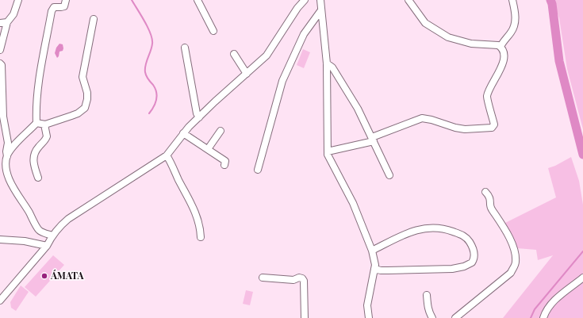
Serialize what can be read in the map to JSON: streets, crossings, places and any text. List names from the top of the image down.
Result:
{
  "places": ["ÁMATA"]
}
